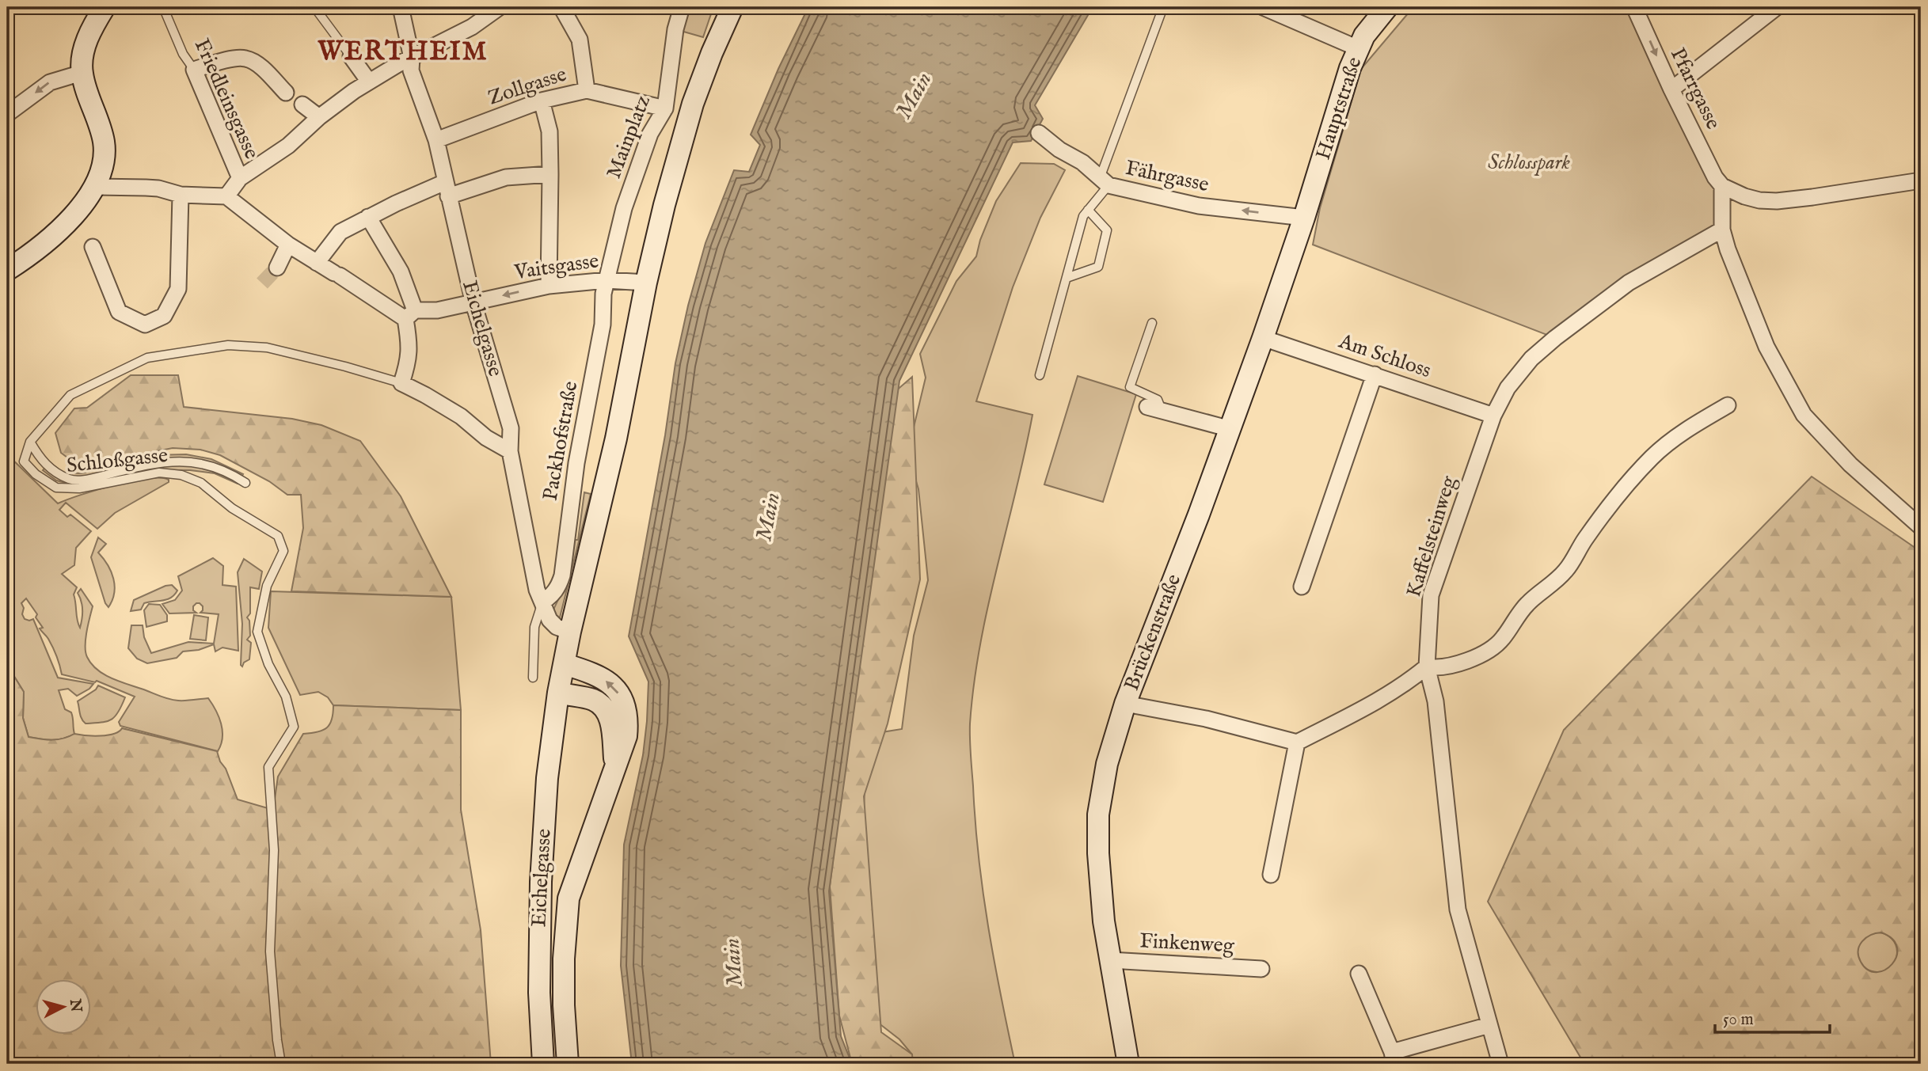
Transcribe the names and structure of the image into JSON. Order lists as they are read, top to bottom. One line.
{"streets":{"street":["Zollgasse","Pfarrgasse","Friedleinsgasse","Hauptstraße","Mainplatz","Fährgasse","Vaitsgasse","Eichelgasse","Am Schloss","Packhofstraße","Kaffelsteinweg","Brückenstraße","Finkenweg"],"lane":["Schloßgasse"]},"crossings":[["Zollgasse","Mainplatz"],["Zollgasse","Eichelgasse"],["Hauptstraße","Fährgasse"],["Hauptstraße","Brückenstraße"],["Mainplatz","Vaitsgasse"],["Mainplatz","Packhofstraße"],["Fährgasse","Brückenstraße"],["Vaitsgasse","Eichelgasse"],["Vaitsgasse","Packhofstraße"],["Eichelgasse","Packhofstraße"],["Am Schloss","Kaffelsteinweg"],["Am Schloss","Brückenstraße"],["Brückenstraße","Finkenweg"]],"one_way":["Pfarrgasse","Fährgasse"],"districts":["WERTHEIM"],"water":["Main"],"parks":["Schlosspark"],"scale_bar":"50 m","north":"right"}
